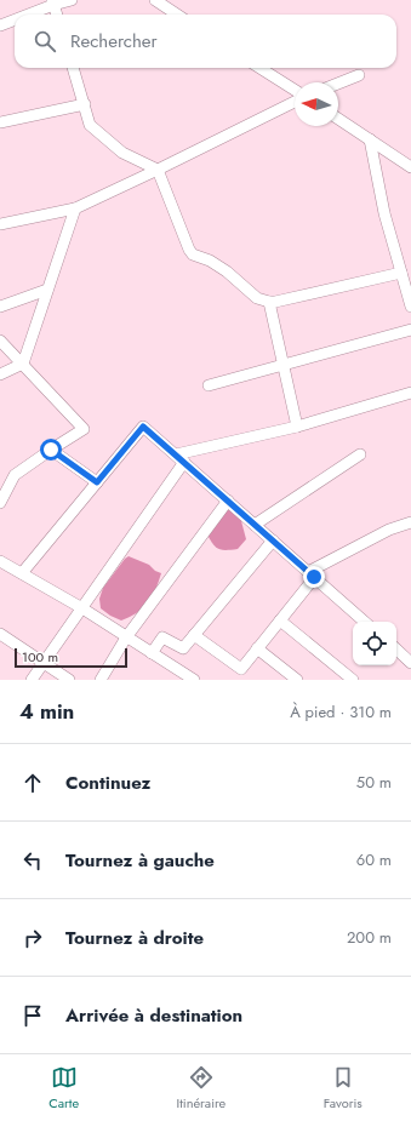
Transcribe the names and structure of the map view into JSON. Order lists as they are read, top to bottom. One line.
{"scale_bar":"100 m","north":"left","page":{"search":"Rechercher","scale":"100 m","heading":["4 min","À pied · 310 m"],"list":[["Continuez","50 m"],["Tournez à gauche","60 m"],["Tournez à droite","200 m"],"Arrivée à destination"],"nav":["Carte","Itinéraire","Favoris"]}}
